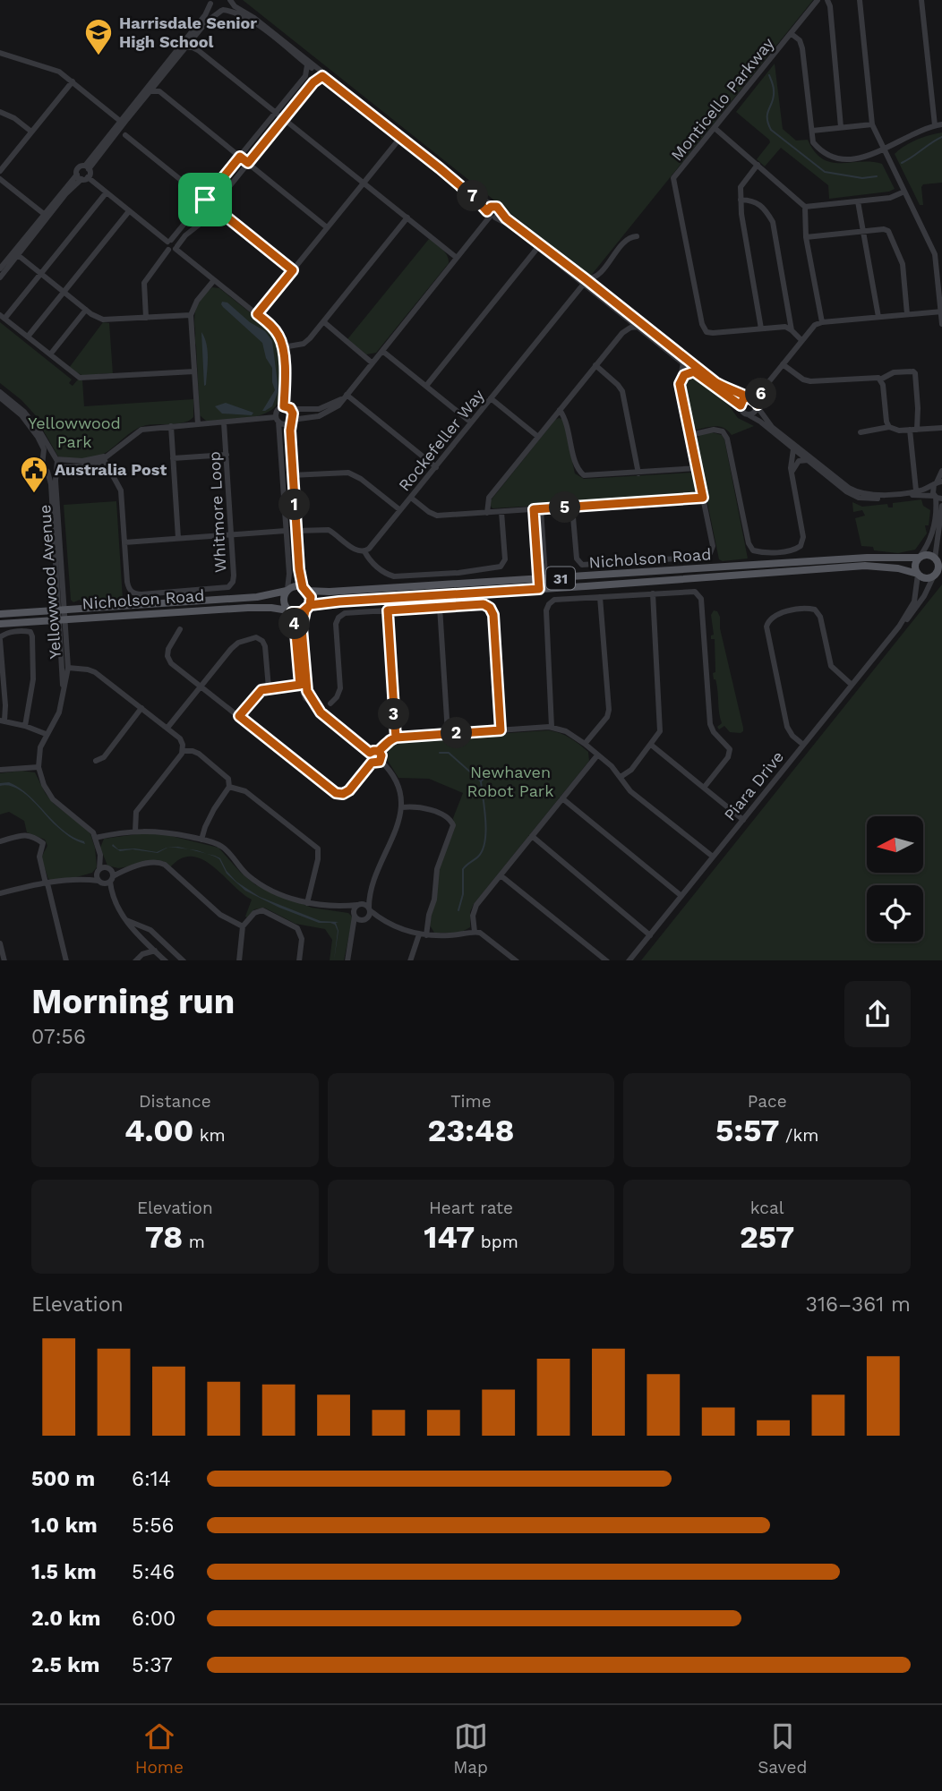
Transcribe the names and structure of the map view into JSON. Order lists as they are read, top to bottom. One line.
{"streets":{"main road":["Nicholson Road","31"],"street":["Monticello Parkway","Rockefeller Way","Whitmore Loop","Yellowwood Avenue","Piara Drive"]},"crossings":[["Nicholson Road","31"],["Nicholson Road","Yellowwood Avenue"],["Nicholson Road","Piara Drive"],["31","Piara Drive"]],"parks":["Yellowwood Park","Newhaven Robot Park"],"places":{"school or university":["Harrisdale Senior High School"],"public building":["Australia Post"]},"north":"left","page":{"pins":["7","6","1","5","4","3","2"],"heading":["Morning run","07:56"],"stats":[["Distance","4.00 km"],["Time","23:48"],["Pace","5:57 /km"],["Elevation","78 m"],["Heart rate","147 bpm"],["kcal","257"]],"chart":["Elevation","316–361 m"],"list":[{"name":"500 m","note":"6:14"},{"name":"1.0 km","note":"5:56"},{"name":"1.5 km","note":"5:46"},{"name":"2.0 km","note":"6:00"},{"name":"2.5 km","note":"5:37"}],"tabs":["Home","Map","Saved"]}}
